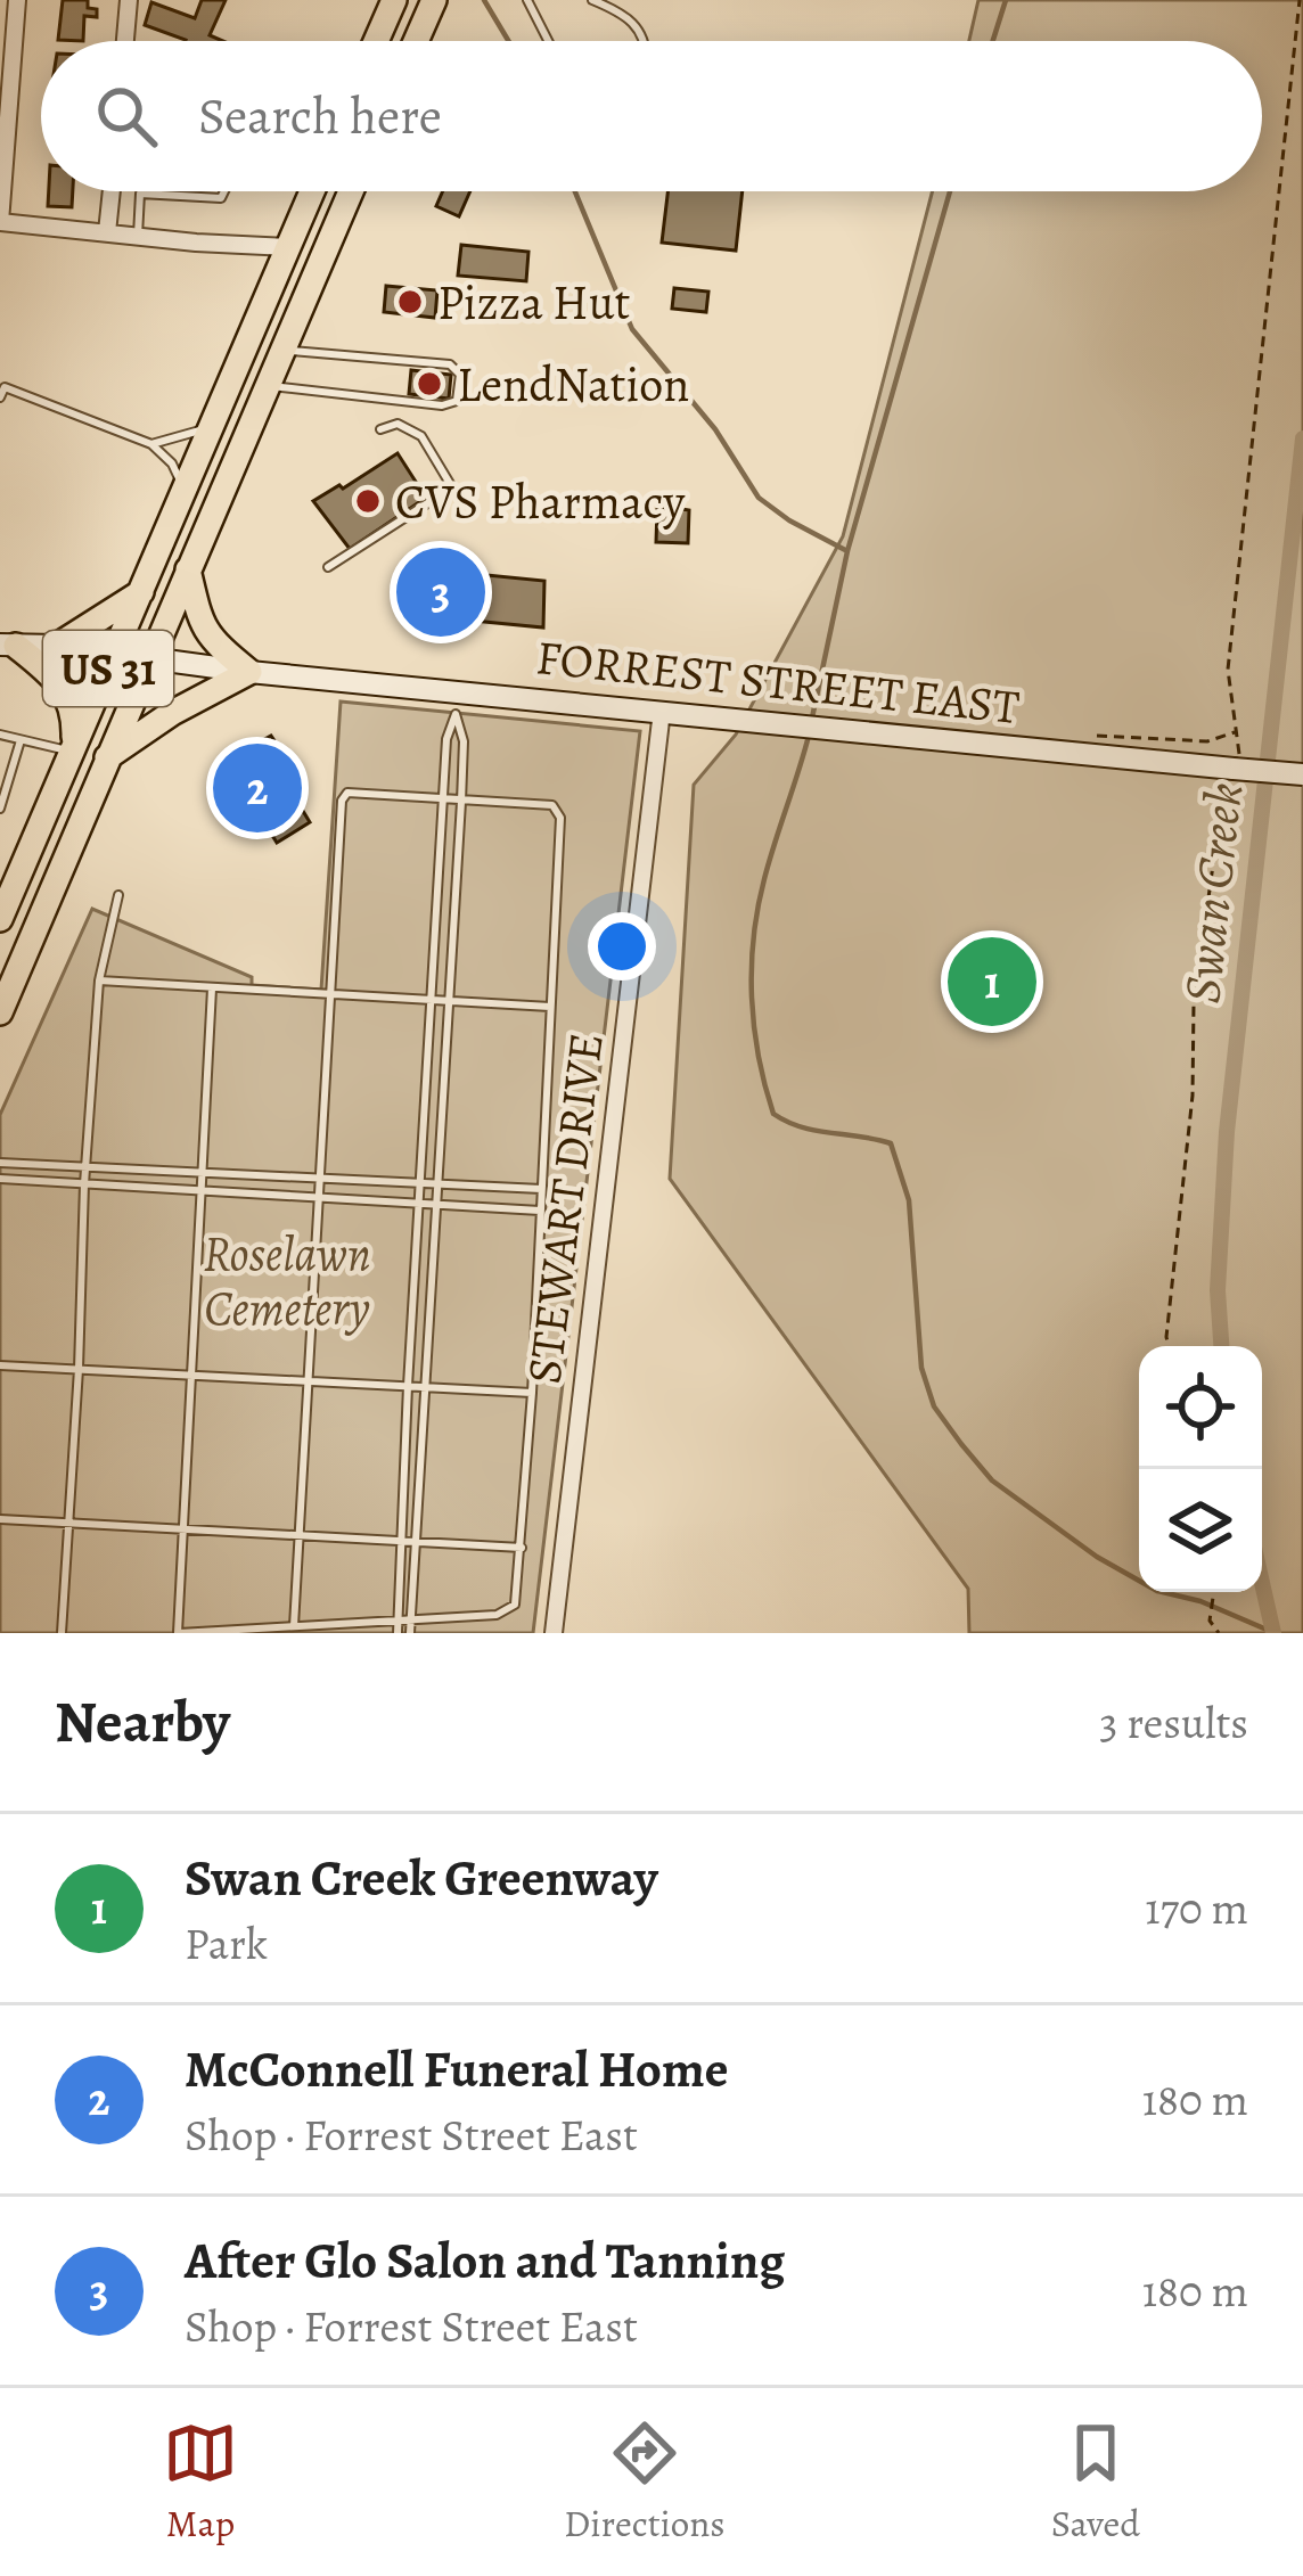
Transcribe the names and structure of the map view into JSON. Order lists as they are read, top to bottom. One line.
{"streets":{"main road":["US 31"],"street":["FORREST STREET EAST","STEWART DRIVE"]},"crossings":[["US 31","FORREST STREET EAST"],["FORREST STREET EAST","STEWART DRIVE"]],"water":["Swan Creek"],"parks":["Roselawn Cemetery"],"places":["Pizza Hut","LendNation","CVS Pharmacy"],"page":{"search":"Search here","pins":["3","2","1"],"heading":["Nearby","3 results"],"list":[{"mark":"1","name":"Swan Creek Greenway","note":"Park","value":"170 m"},{"mark":"2","name":"McConnell Funeral Home","note":"Shop · Forrest Street East","value":"180 m"},{"mark":"3","name":"After Glo Salon and Tanning","note":"Shop · Forrest Street East","value":"180 m"}],"nav":["Map","Directions","Saved"]}}
